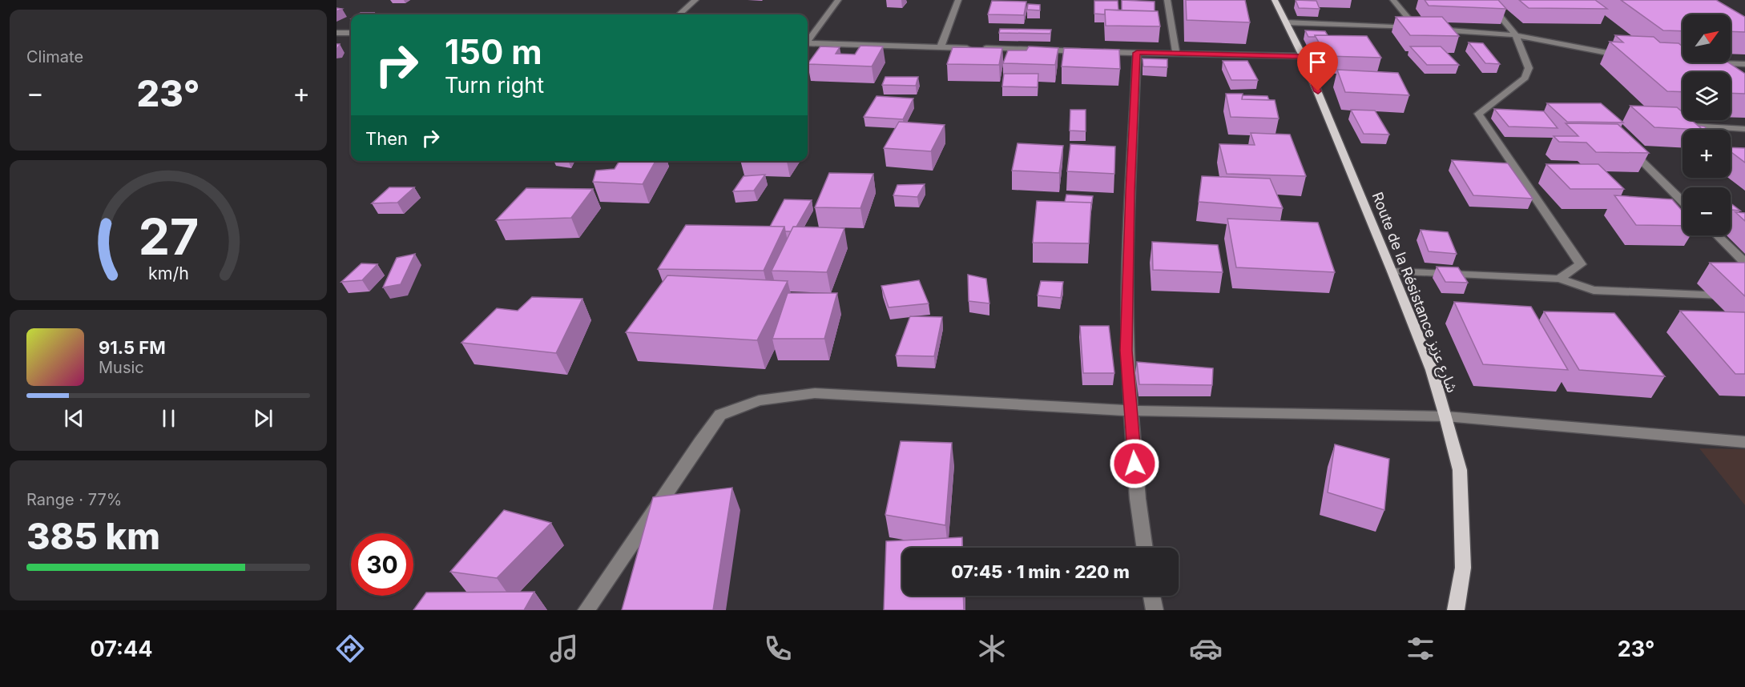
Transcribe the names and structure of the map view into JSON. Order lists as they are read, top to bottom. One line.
{"streets":{"main road":["Route de la Résistance شارع عزيز"]},"north":"top right","page":{"tile":["Climate",["Range · 77%","385 km"]],"map_buttons":["+","−"],"turn":["150 m","Turn right"],"heat":["−","23°","+"],"then":"Then","song":["91.5 FM","Music"],"limit":"30","trip":"07:45 · 1 min · 220 m","tabs":["07:44","23°"],"gauge":["27","km/h"]}}
